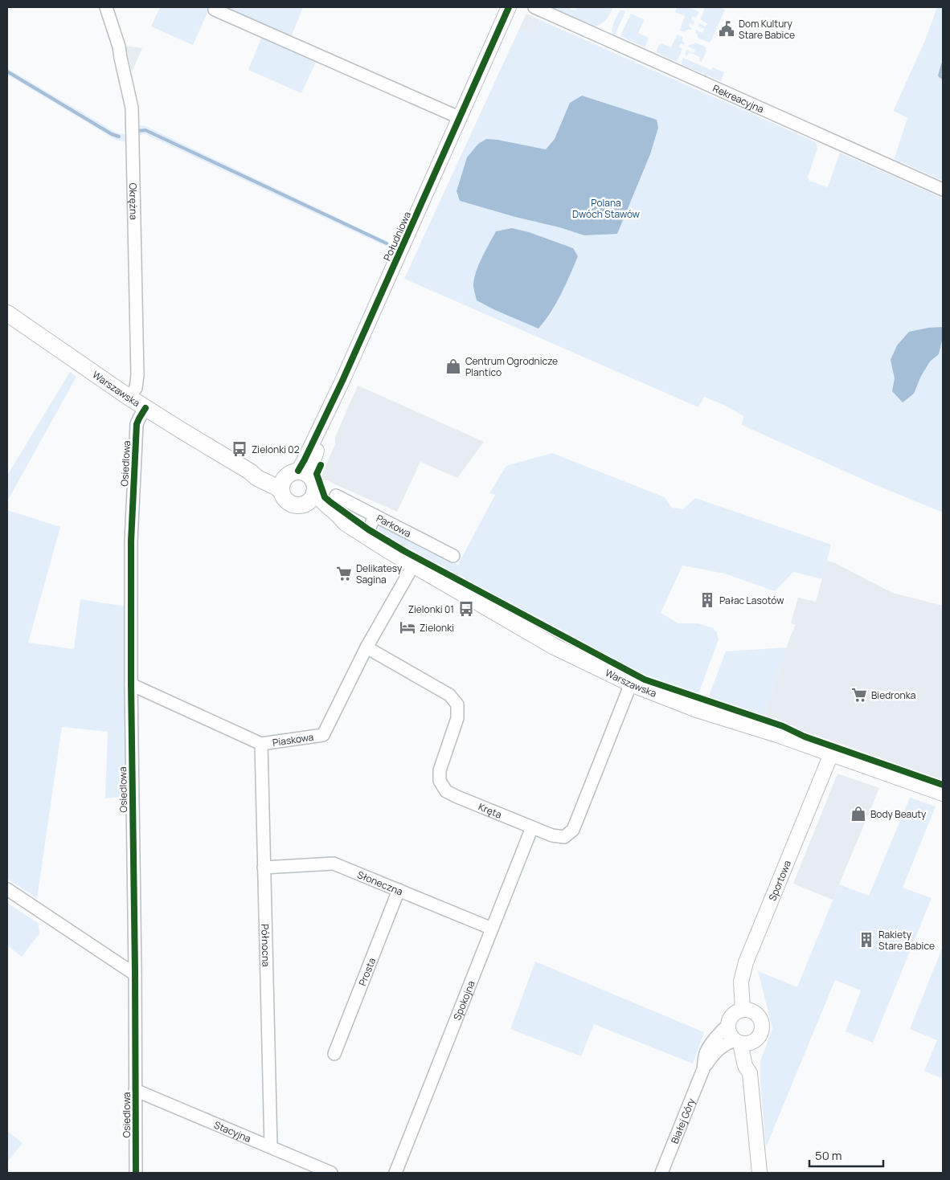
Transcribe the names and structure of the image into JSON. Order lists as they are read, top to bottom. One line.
{"streets":{"main road":["Warszawska"],"street":["Rekreacyjna","Okrężna","Południowa","Osiedlowa","Parkowa","Piaskowa","Kręta","Sportowa","Słoneczna","Północna","Prosta","Spokojna","Białej Góry","Stacyjna"]},"crossings":[["Okrężna","Warszawska"],["Południowa","Warszawska"],["Warszawska","Osiedlowa"],["Warszawska","Piaskowa"],["Warszawska","Kręta"],["Warszawska","Sportowa"],["Osiedlowa","Piaskowa"],["Osiedlowa","Stacyjna"],["Piaskowa","Kręta"],["Piaskowa","Północna"],["Kręta","Spokojna"],["Sportowa","Białej Góry"],["Słoneczna","Północna"],["Słoneczna","Prosta"],["Słoneczna","Spokojna"],["Północna","Stacyjna"]],"parks":["Polana Dwóch Stawów"],"places":{"public building":["Dom Kultury Stare Babice"],"shop":["Centrum Ogrodnicze Plantico","Body Beauty"],"bus stop":["Zielonki 02","Zielonki 01"],"supermarket":["Delikatesy Sagina","Biedronka"],"building":["Pałac Lasotów","Rakiety Stare Babice"],"hotel":["Zielonki"]},"scale_bar":"50 m"}
